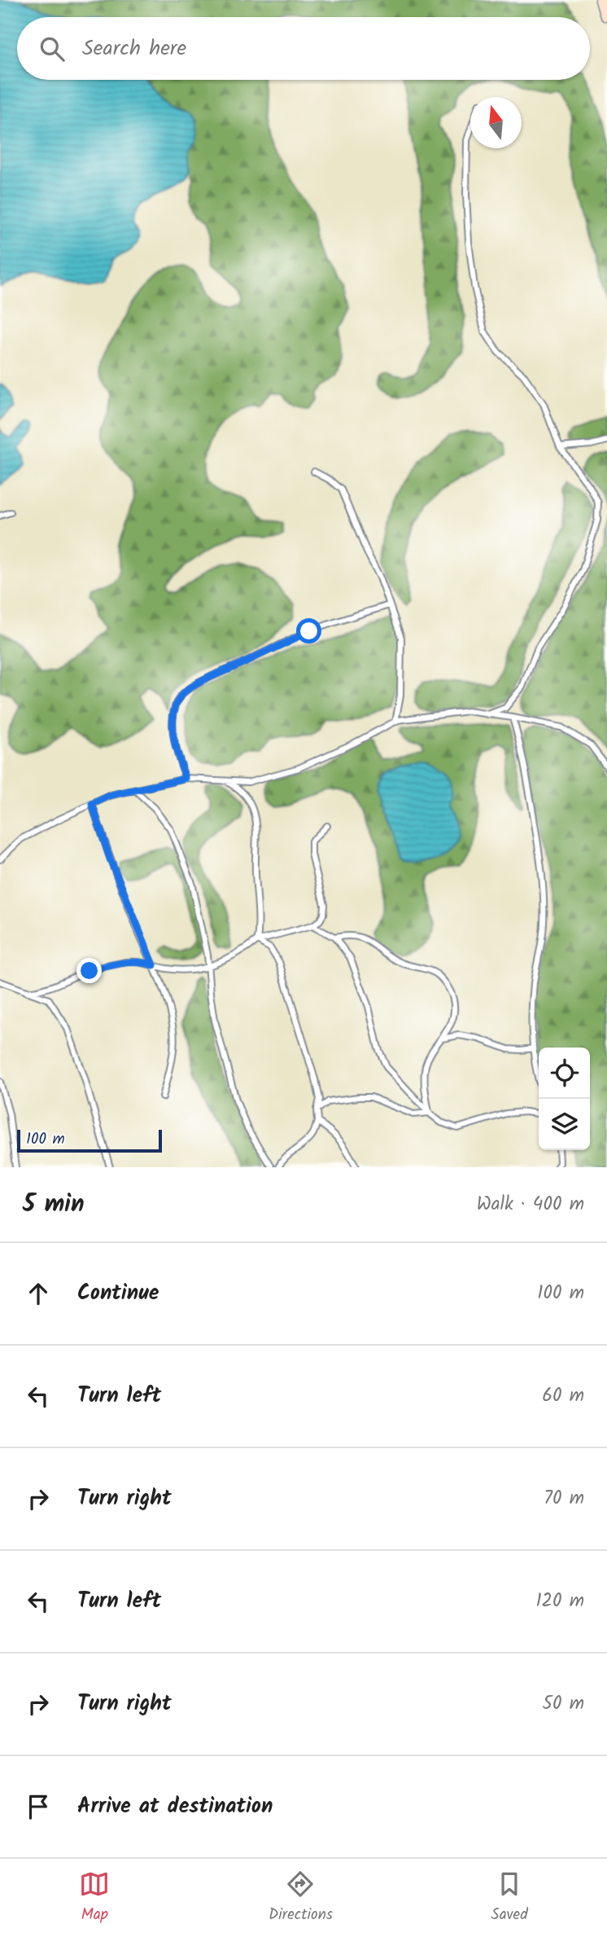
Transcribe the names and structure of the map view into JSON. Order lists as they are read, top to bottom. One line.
{"scale_bar":"100 m","north":"top","page":{"search":"Search here","scale":"100 m","heading":["5 min","Walk · 400 m"],"list":[["Continue","100 m"],["Turn left","60 m"],["Turn right","70 m"],["Turn left","120 m"],["Turn right","50 m"],"Arrive at destination"],"nav":["Map","Directions","Saved"]}}
